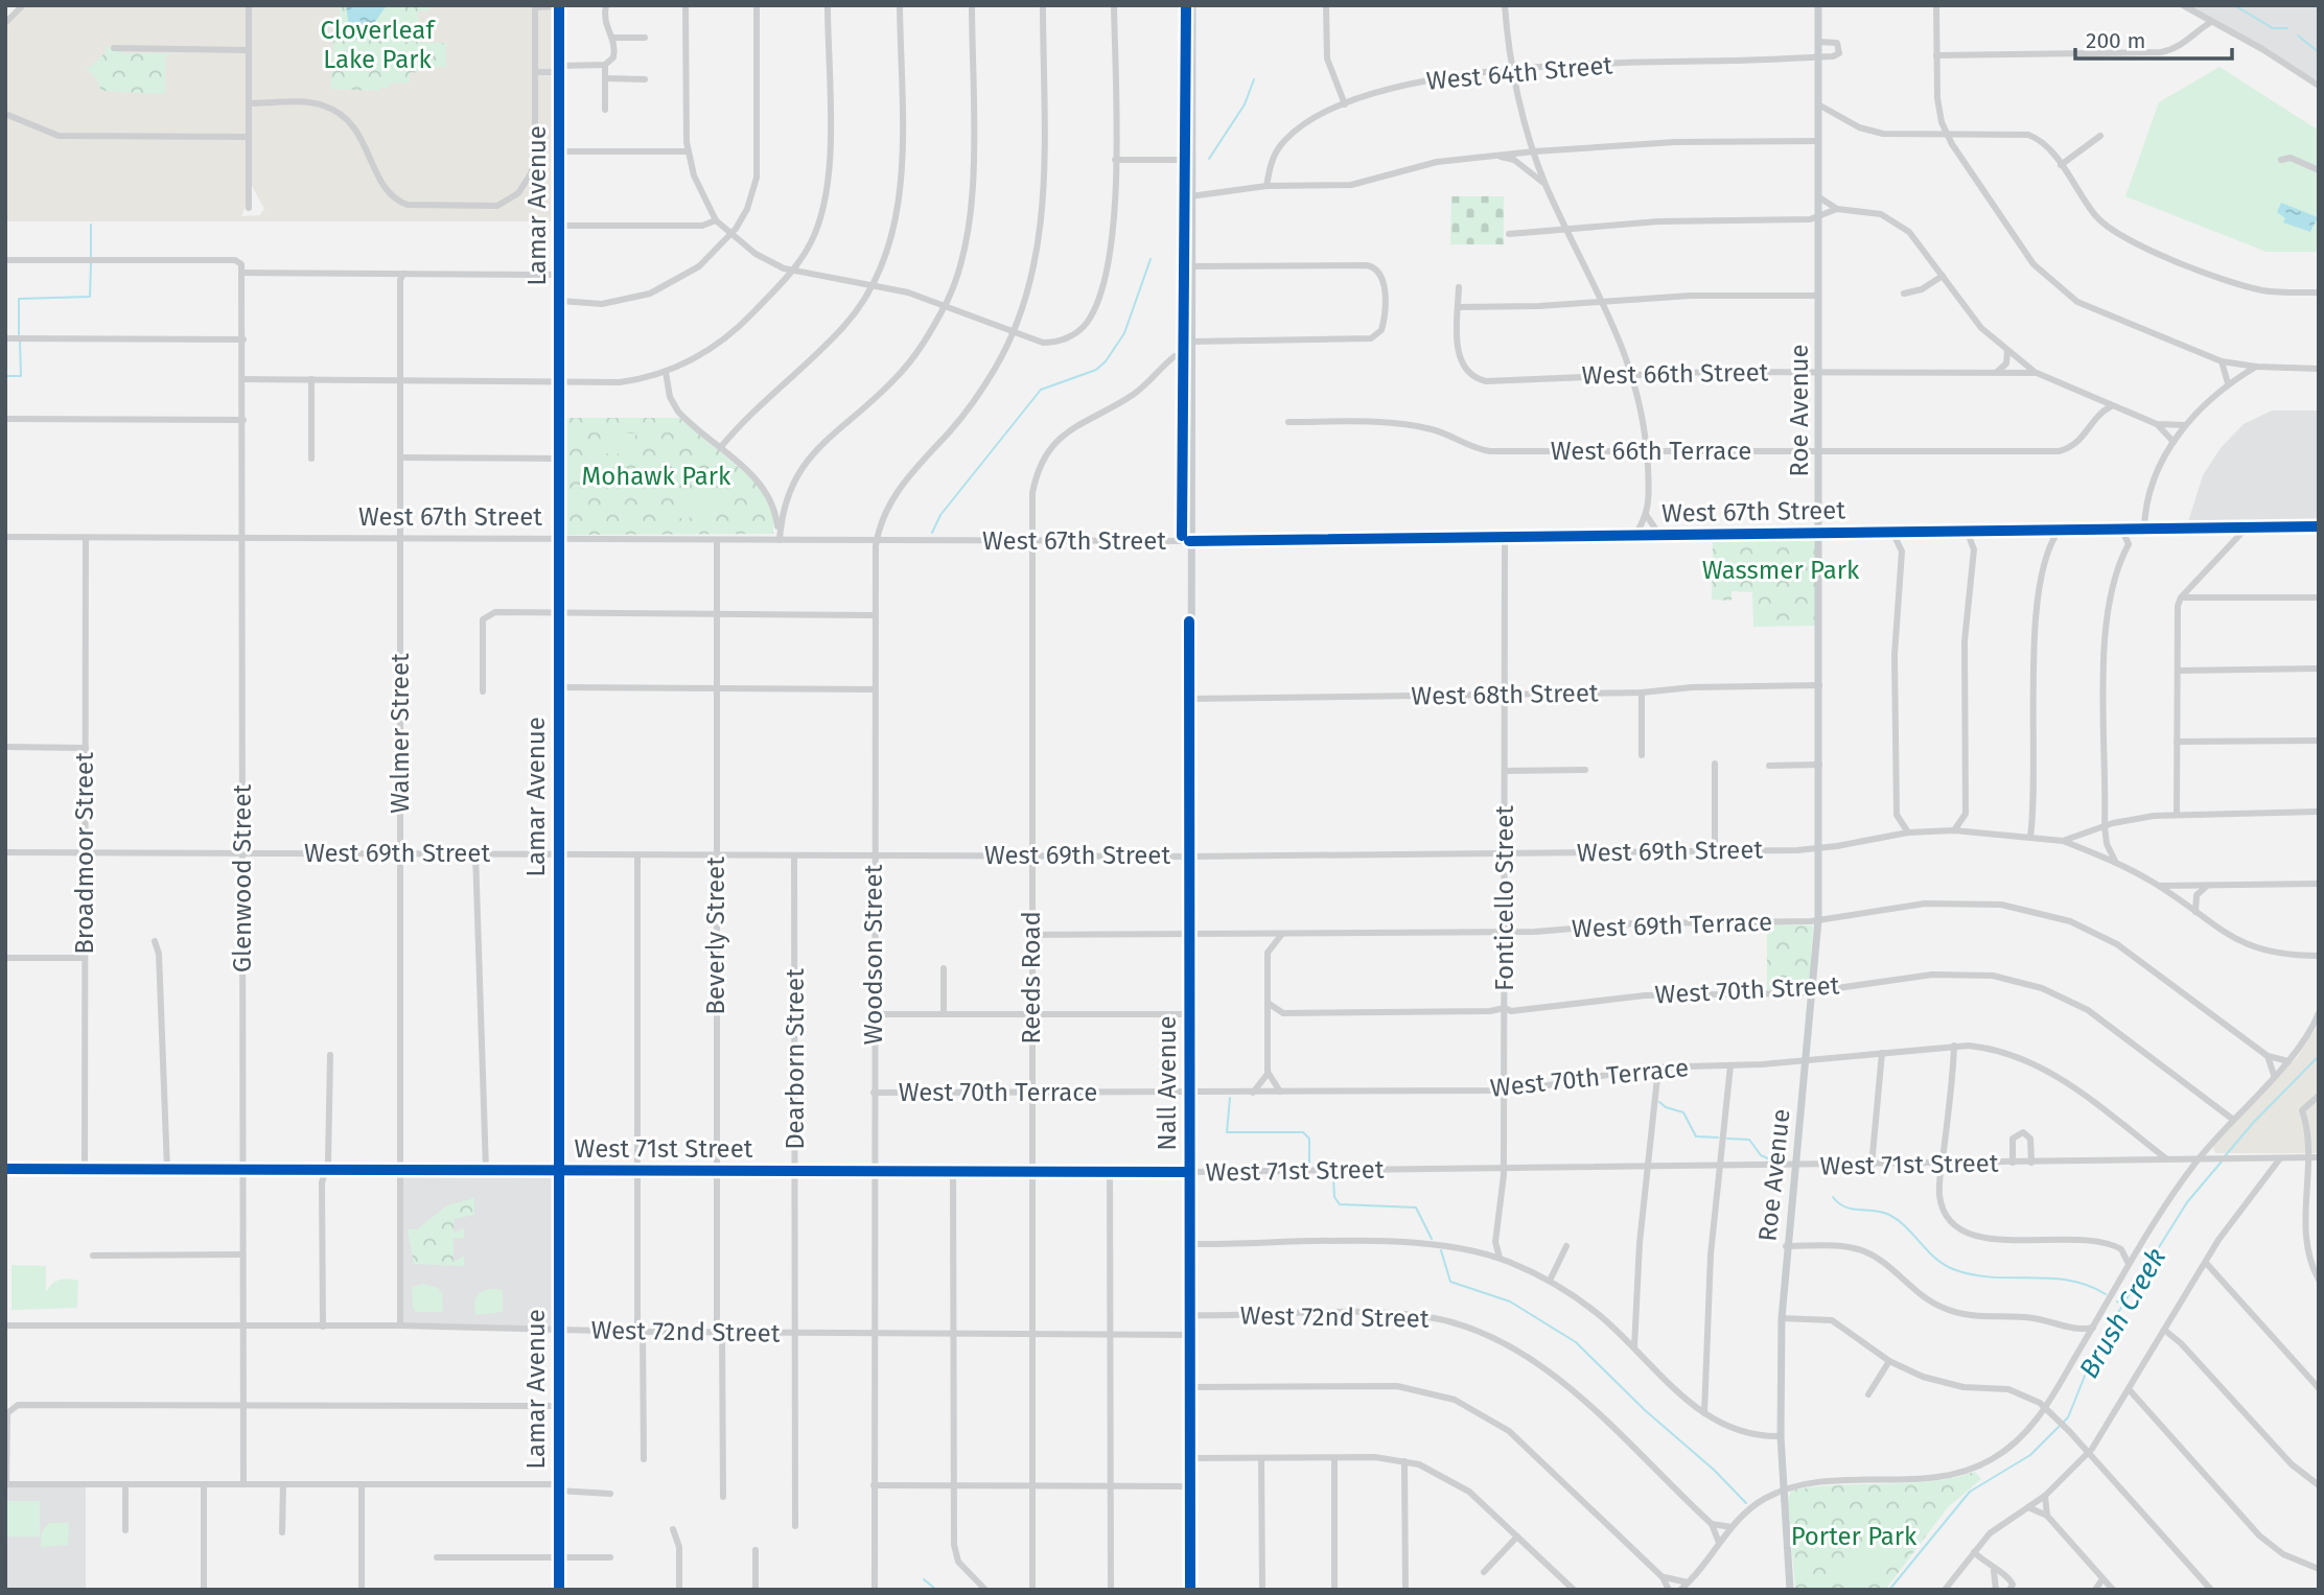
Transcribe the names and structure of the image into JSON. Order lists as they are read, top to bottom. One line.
{"streets":{"main road":["Roe Avenue","Nall Avenue"],"street":["West 64th Street","Lamar Avenue","West 66th Street","West 66th Terrace","West 67th Street","West 68th Street","Walmer Street","West 69th Street","Broadmoor Street","Glenwood Street","Fonticello Street","West 69th Terrace","Beverly Street","Woodson Street","Reeds Road","West 70th Street","Dearborn Street","West 70th Terrace","West 71st Street","West 72nd Street"]},"crossings":[["West 64th Street","Roe Avenue"],["Lamar Avenue","West 67th Street"],["Lamar Avenue","West 69th Street"],["Lamar Avenue","West 71st Street"],["Lamar Avenue","West 72nd Street"],["West 66th Street","Roe Avenue"],["West 66th Street","West 66th Terrace"],["Roe Avenue","West 66th Terrace"],["Roe Avenue","West 67th Street"],["Roe Avenue","West 68th Street"],["Roe Avenue","West 69th Street"],["Roe Avenue","West 69th Terrace"],["Roe Avenue","West 70th Street"],["Roe Avenue","West 70th Terrace"],["Roe Avenue","West 71st Street"],["West 67th Street","Walmer Street"],["West 67th Street","Broadmoor Street"],["West 67th Street","Glenwood Street"],["West 67th Street","Fonticello Street"],["West 67th Street","Beverly Street"],["West 67th Street","Woodson Street"],["West 67th Street","Reeds Road"],["West 67th Street","Nall Avenue"],["West 68th Street","Fonticello Street"],["West 68th Street","Nall Avenue"],["Walmer Street","West 69th Street"],["Walmer Street","West 71st Street"],["Walmer Street","West 72nd Street"],["West 69th Street","Broadmoor Street"],["West 69th Street","Glenwood Street"],["West 69th Street","Fonticello Street"],["West 69th Street","Beverly Street"],["West 69th Street","Woodson Street"],["West 69th Street","Reeds Road"],["West 69th Street","Dearborn Street"],["West 69th Street","Nall Avenue"],["Broadmoor Street","West 71st Street"],["Glenwood Street","West 71st Street"],["Glenwood Street","West 72nd Street"],["Fonticello Street","West 69th Terrace"],["Fonticello Street","West 70th Street"],["Fonticello Street","West 70th Terrace"],["Fonticello Street","West 71st Street"],["West 69th Terrace","Reeds Road"],["West 69th Terrace","Nall Avenue"],["Beverly Street","West 71st Street"],["Beverly Street","West 72nd Street"],["Woodson Street","West 70th Terrace"],["Woodson Street","West 71st Street"],["Woodson Street","West 72nd Street"],["Reeds Road","West 70th Terrace"],["Reeds Road","Nall Avenue"],["Reeds Road","West 71st Street"],["Reeds Road","West 72nd Street"],["Dearborn Street","West 71st Street"],["Dearborn Street","West 72nd Street"],["West 70th Terrace","Nall Avenue"],["West 70th Terrace","West 71st Street"],["Nall Avenue","West 71st Street"],["Nall Avenue","West 72nd Street"]],"water":["Brush Creek"],"parks":["Cloverleaf Lake Park","Mohawk Park","Wassmer Park","Porter Park"],"scale_bar":"200 m"}
